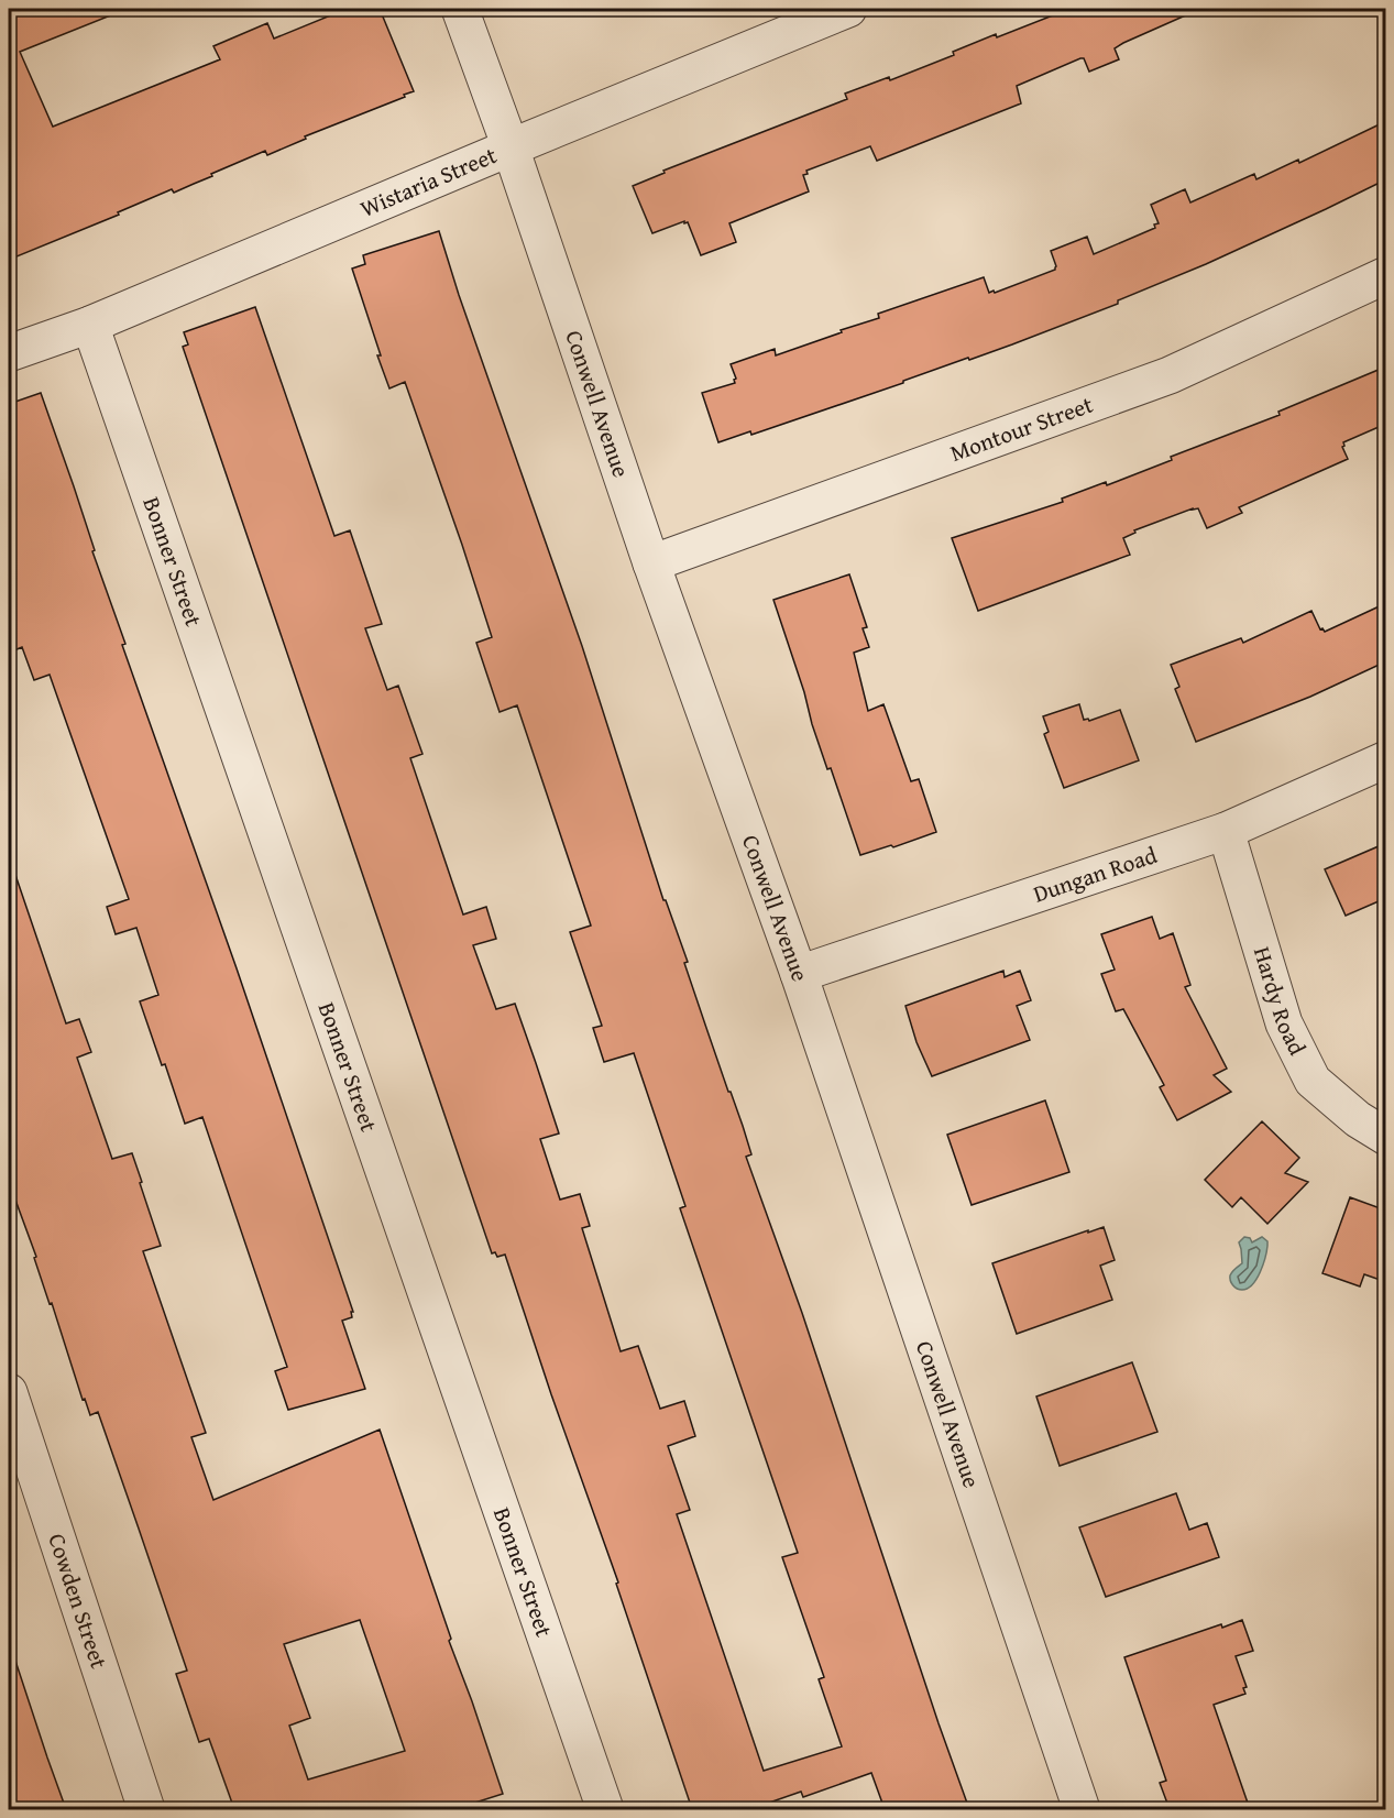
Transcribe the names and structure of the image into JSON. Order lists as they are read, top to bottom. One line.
{"streets":{"street":["Wistaria Street","Conwell Avenue","Montour Street","Bonner Street","Dungan Road","Hardy Road","Cowden Street"]},"crossings":[["Wistaria Street","Conwell Avenue"],["Wistaria Street","Bonner Street"],["Conwell Avenue","Montour Street"],["Conwell Avenue","Dungan Road"],["Dungan Road","Hardy Road"]]}
